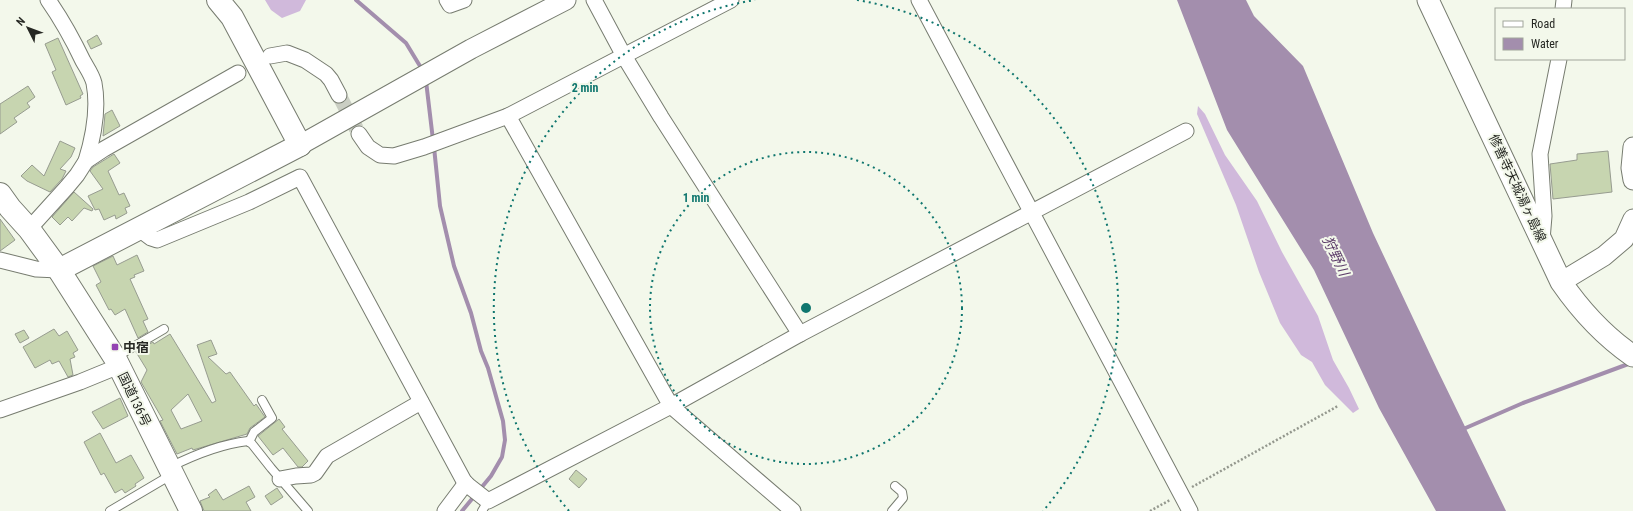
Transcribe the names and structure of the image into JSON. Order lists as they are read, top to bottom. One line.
{"streets":{"highway":["国道136号"],"main road":["修善寺天城湯ヶ島線"]},"water":["狩野川"],"places":{"transit":["中宿"]},"legend":["Road","Water"],"north":"top left","rings":["2 min","1 min"]}
